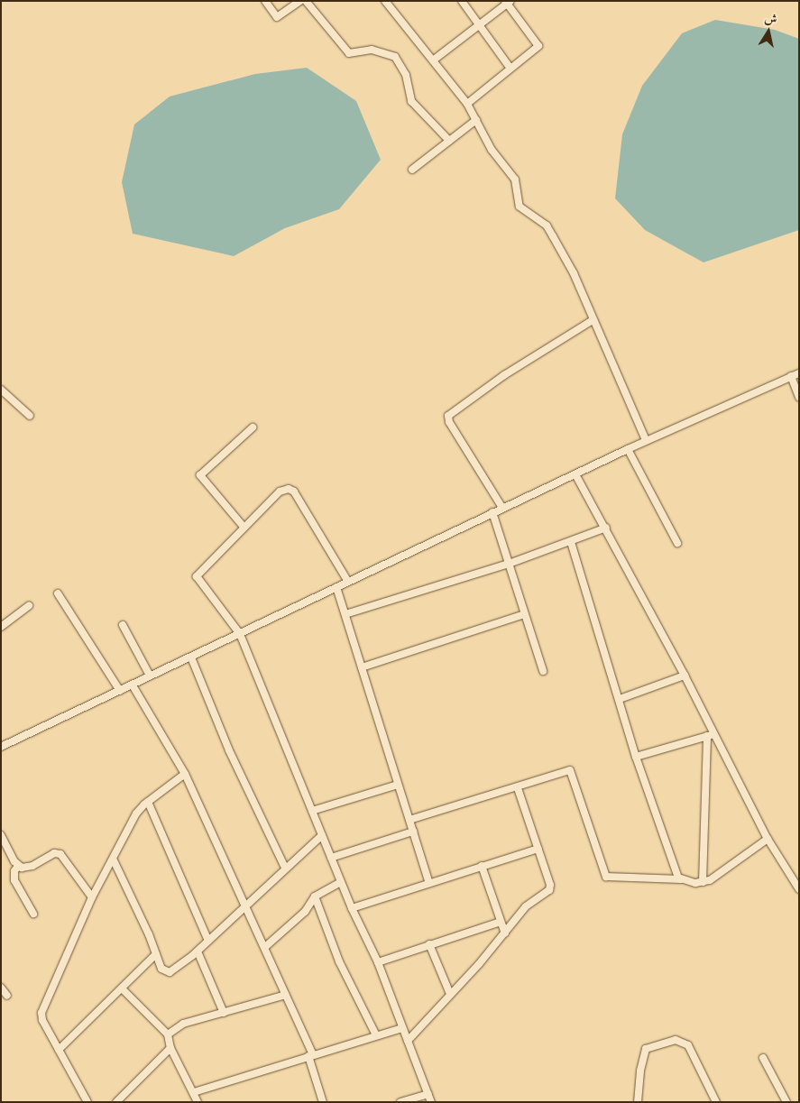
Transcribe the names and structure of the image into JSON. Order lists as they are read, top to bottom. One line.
{"north":"top"}
